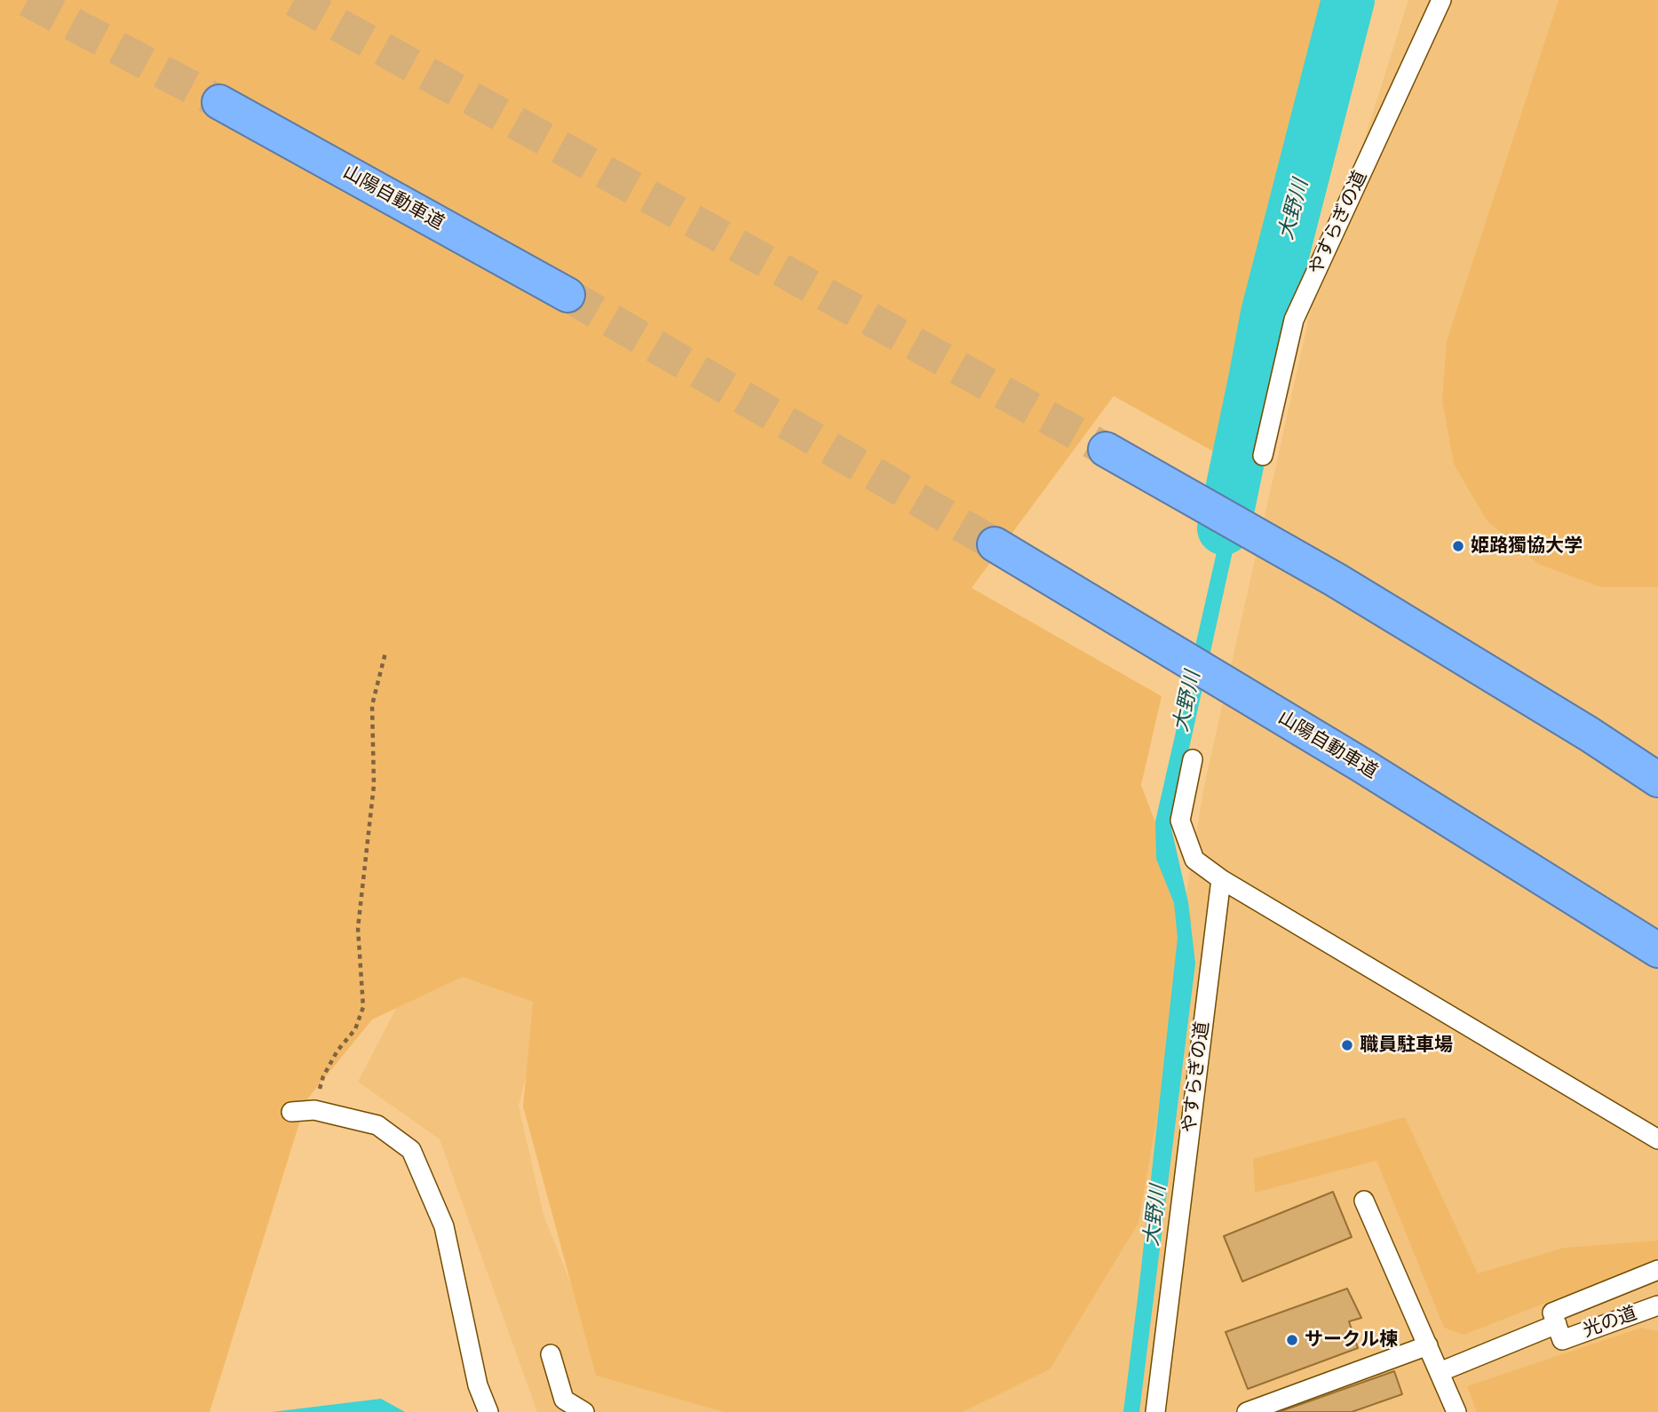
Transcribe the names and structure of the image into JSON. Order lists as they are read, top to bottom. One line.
{"streets":{"highway":["山陽自動車道"],"lane":["やすらぎの道","光の道"]},"water":["大野川"],"places":["姫路獨協大学","職員駐車場","サークル楝"]}
